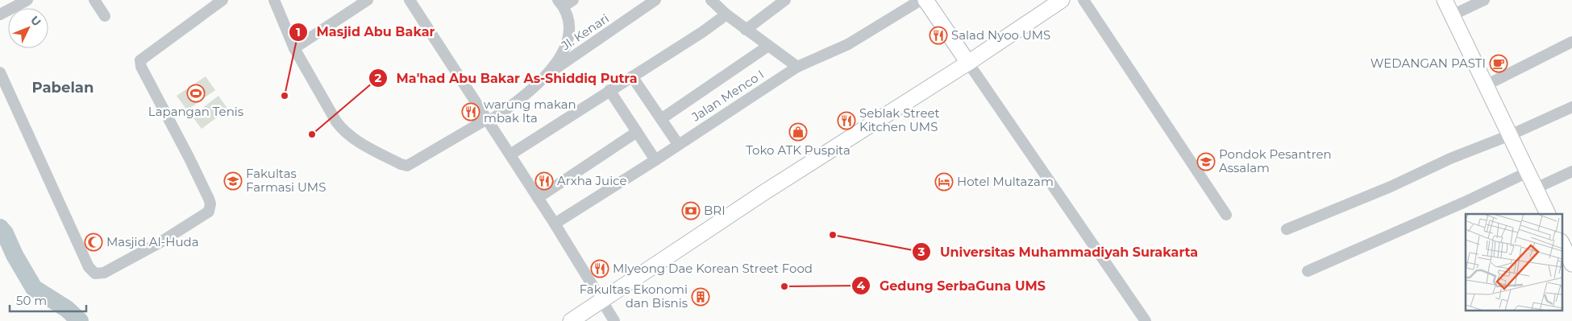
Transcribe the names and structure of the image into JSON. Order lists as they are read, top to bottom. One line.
{"streets":{"street":["Jl. Kenari","Jalan Menco I"]},"districts":["Pabelan"],"places":{"restaurant":["Salad Nyoo UMS","warung makan mbak Ita","Seblak Street Kitchen UMS","Arxha Juice","Mlyeong Dae Korean Street Food"],"cafe":["WEDANGAN PASTI"],"sports":["Lapangan Tenis"],"other":["Masjid Abu Bakar","Ma'had Abu Bakar As-Shiddiq Putra","Universitas Muhammadiyah Surakarta","Gedung SerbaGuna UMS"],"shop":["Toko ATK Puspita"],"school or university":["Pondok Pesantren Assalam","Fakultas Farmasi UMS"],"hotel":["Hotel Multazam"],"bank":["BRI"],"mosque":["Masjid Al-Huda"],"building":["Fakultas Ekonomi dan Bisnis"]},"scale_bar":"50 m","north":"top right"}
